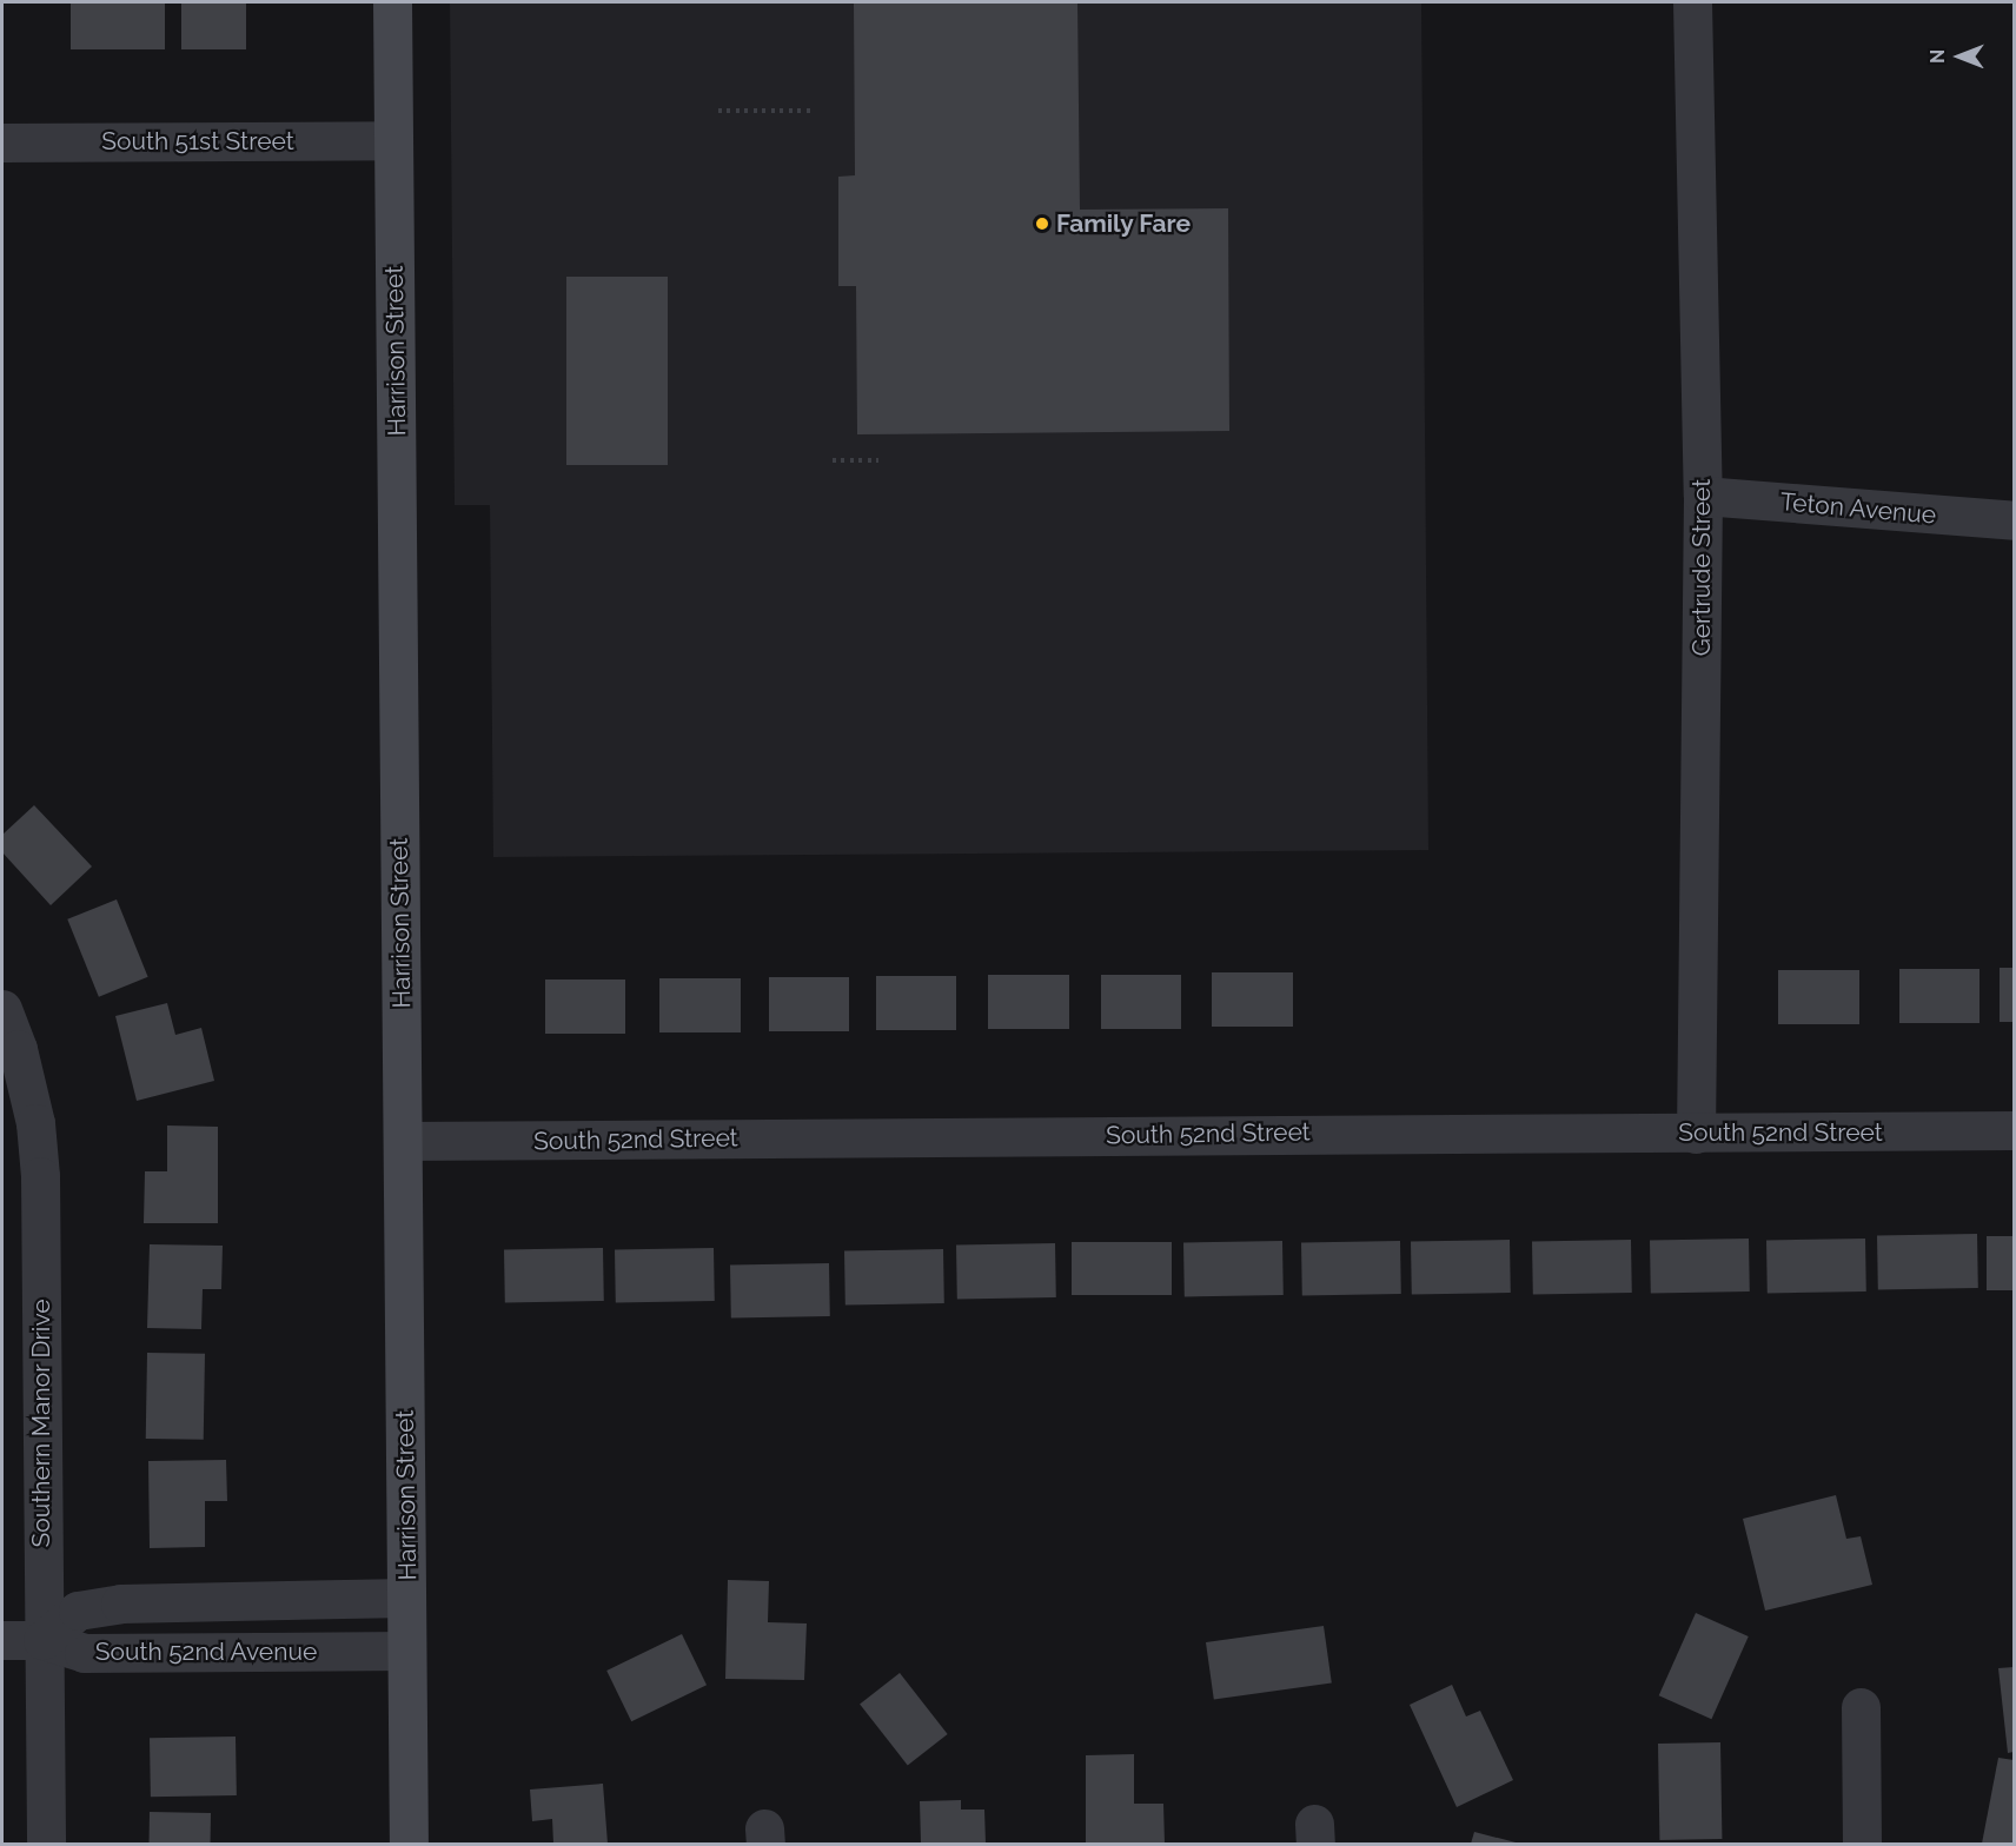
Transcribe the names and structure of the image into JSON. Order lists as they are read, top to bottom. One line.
{"streets":{"main road":["Harrison Street"],"street":["South 51st Street","Teton Avenue","Gertrude Street","South 52nd Street","Southern Manor Drive","South 52nd Avenue"]},"crossings":[["South 51st Street","Harrison Street"],["Harrison Street","South 52nd Street"],["Harrison Street","South 52nd Avenue"],["Teton Avenue","Gertrude Street"],["Gertrude Street","South 52nd Street"],["Southern Manor Drive","South 52nd Avenue"]],"places":["Family Fare"],"north":"left"}
